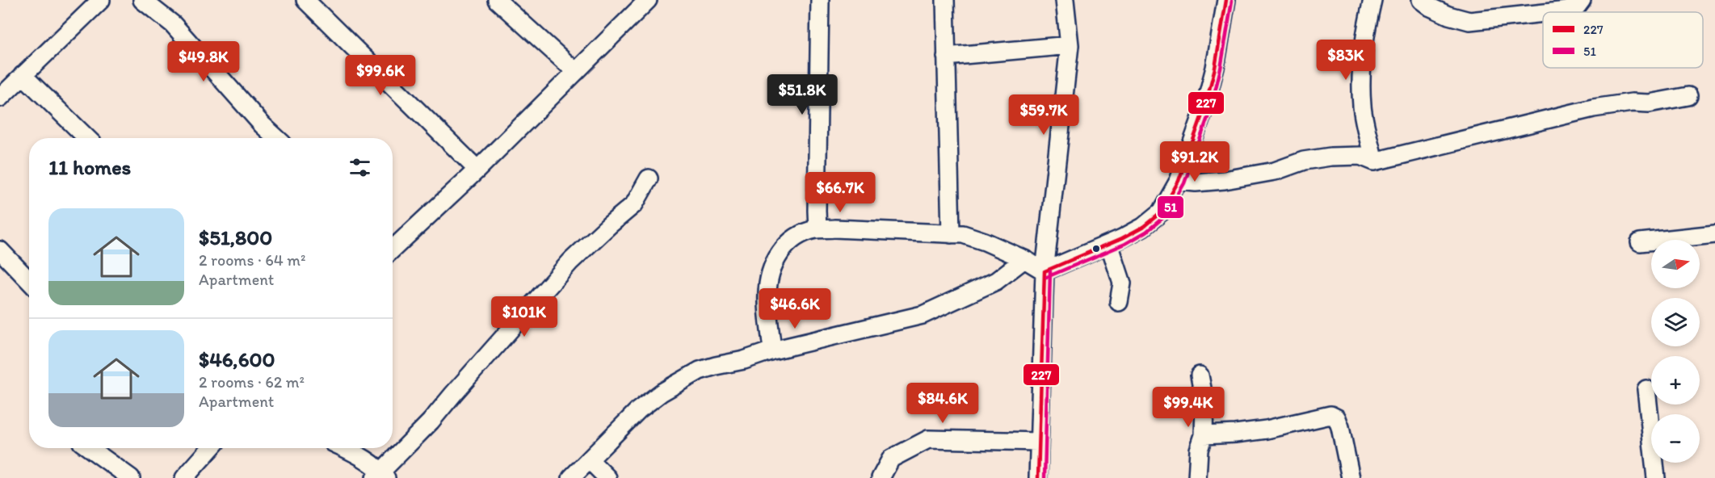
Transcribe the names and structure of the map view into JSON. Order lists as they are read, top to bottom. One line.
{"lines":["transit line 227","transit line 51"],"legend":["227","51"],"north":"right","page":{"price":["$83K","$49.8K","$99.6K","$51.8K","$59.7K","$91.2K","$66.7K","$46.6K","$101K","$84.6K","$99.4K"],"heading":"11 homes","list":[{"name":"$51,800","note":"2 rooms · 64 m² · Apartment"},{"name":"$46,600","note":"2 rooms · 62 m² · Apartment"}],"map_buttons":["+","−"]}}
